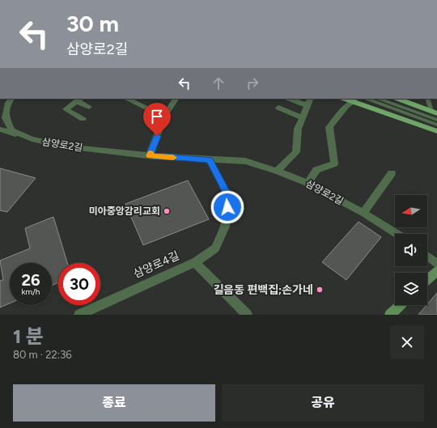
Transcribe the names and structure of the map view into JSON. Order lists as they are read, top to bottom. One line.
{"streets":{"street":["삼양로2길","삼양로4길"]},"places":["미아중앙감리교회","길음동 편백집;손가네"],"north":"left","page":{"turn":["30 m","삼양로2길"],"speed":"26 km/h","limit":"30","heading":["1 분","80 m · 22:36"],"buttons":["종료","공유"]}}
